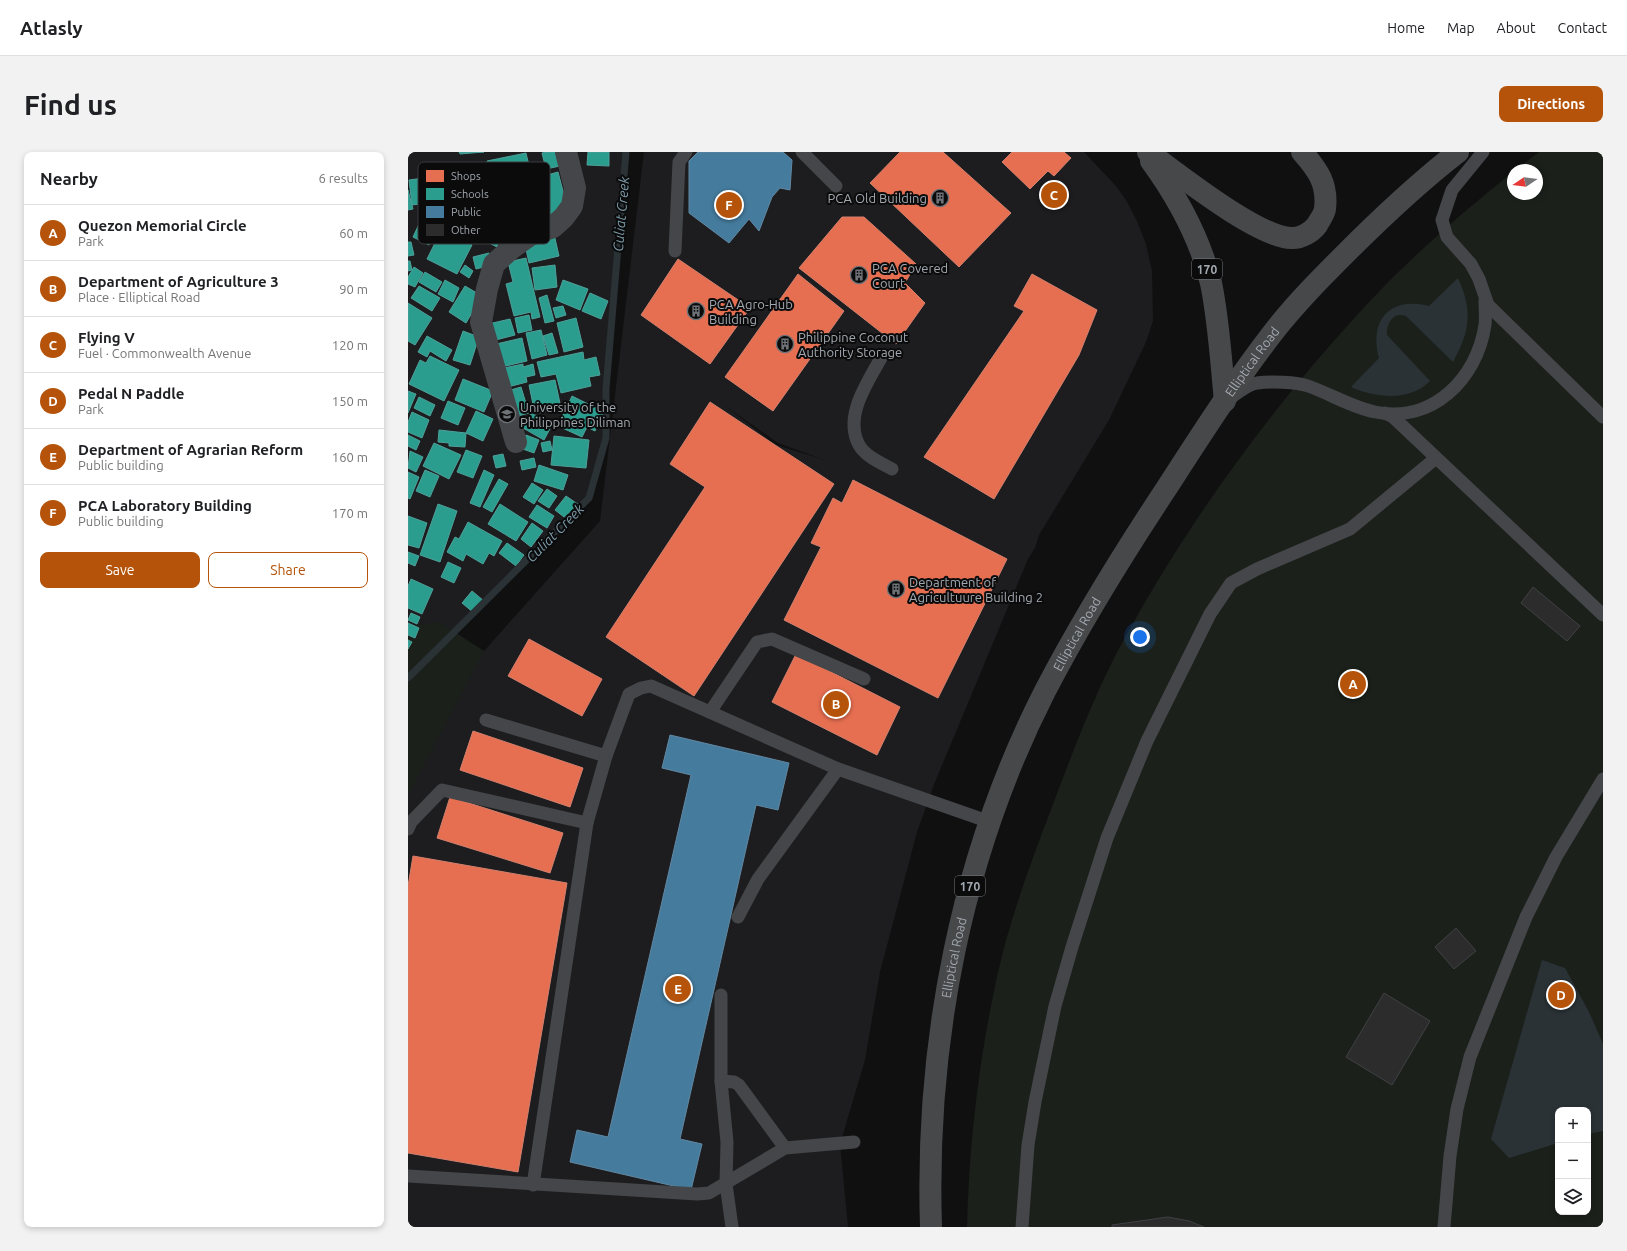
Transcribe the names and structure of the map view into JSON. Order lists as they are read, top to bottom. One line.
{"streets":{"main road":["170","Elliptical Road"]},"crossings":[["170","Elliptical Road"]],"water":["Culiat Creek"],"places":{"building":["PCA Old Building","PCA Covered Court","PCA Agro-Hub Building","Philippine Coconut Authority Storage","Department of Agricultuure Building 2"],"school or university":["University of the Philippines Diliman"]},"legend":["Shops","Schools","Public","Other"],"north":"left","page":{"header":"Atlasly","nav":["Home","Map","About","Contact"],"buttons":["Directions",["Save","Share"]],"title":"Find us","heading":["Nearby","6 results"],"pins":["C","F","A","B","E","D"],"list":[{"mark":"A","name":"Quezon Memorial Circle","note":"Park","value":"60 m"},{"mark":"B","name":"Department of Agriculture 3","note":"Place · Elliptical Road","value":"90 m"},{"mark":"C","name":"Flying V","note":"Fuel · Commonwealth Avenue","value":"120 m"},{"mark":"D","name":"Pedal N Paddle","note":"Park","value":"150 m"},{"mark":"E","name":"Department of Agrarian Reform","note":"Public building","value":"160 m"},{"mark":"F","name":"PCA Laboratory Building","note":"Public building","value":"170 m"}],"map_buttons":["+","−"]}}
